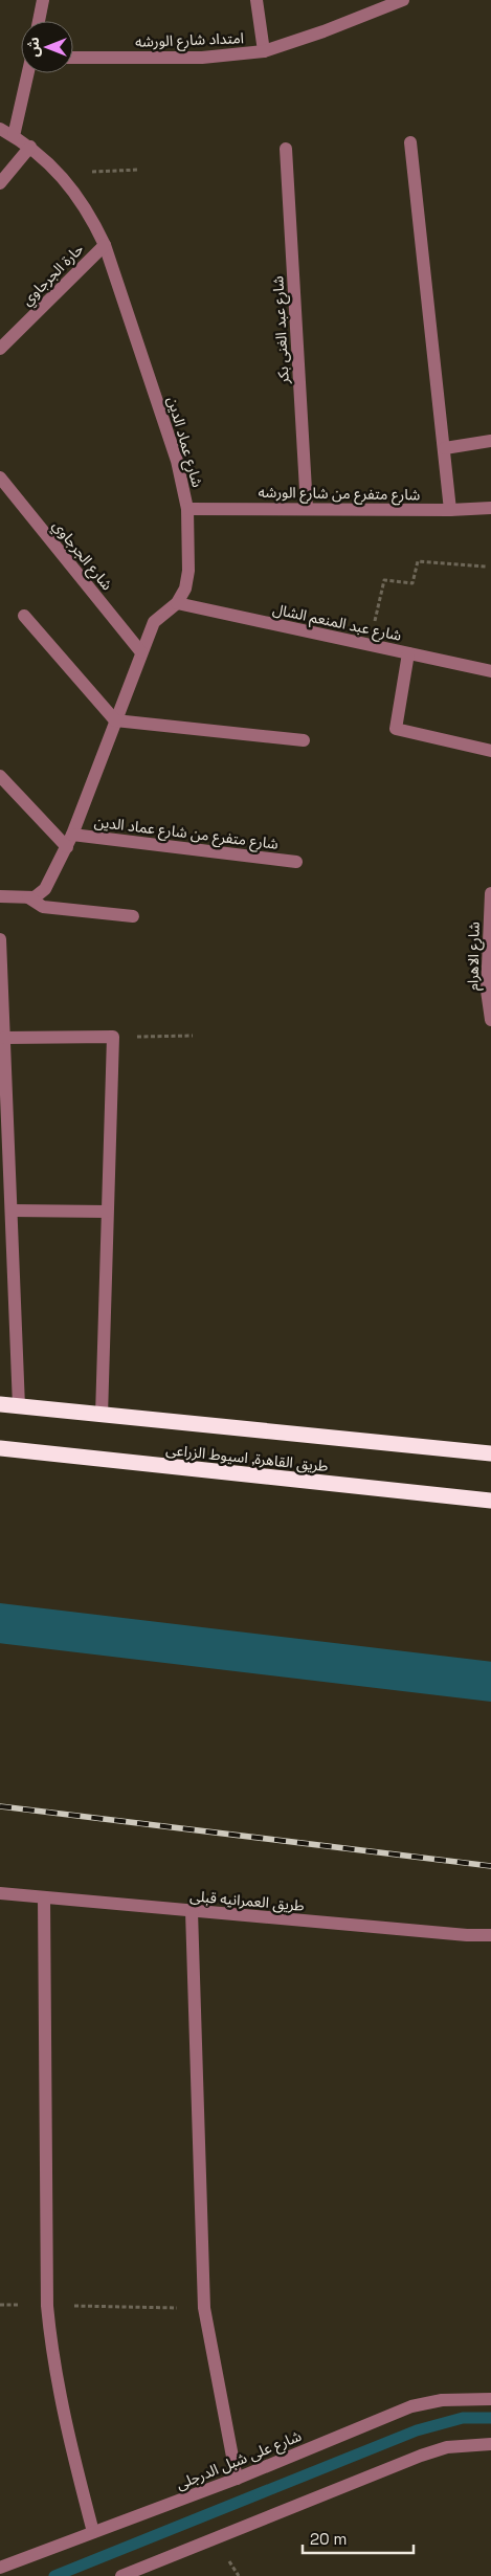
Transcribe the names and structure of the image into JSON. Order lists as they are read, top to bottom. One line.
{"streets":{"highway":["طريق القاهرة, اسيوط الزراعى"],"street":["امتداد شارع الورشه","حارة الجرجاوي","شارع عبد الغنى بكر","شارع عماد الدين","شارع متفرع من شارع الورشه","شارع الجرجاوي","شارع عبد المنعم الشال","شارع متفرع من شارع عماد الدين","شارع الاهرام","طريق العمرانيه قبلى","شارع على شبل الدرجلى"]},"crossings":[["حارة الجرجاوي","شارع عماد الدين"],["شارع عبد الغنى بكر","شارع متفرع من شارع الورشه"],["شارع عماد الدين","شارع متفرع من شارع الورشه"],["شارع عماد الدين","شارع الجرجاوي"],["شارع عماد الدين","شارع عبد المنعم الشال"],["شارع عماد الدين","شارع متفرع من شارع عماد الدين"]],"scale_bar":"20 m","north":"left"}
